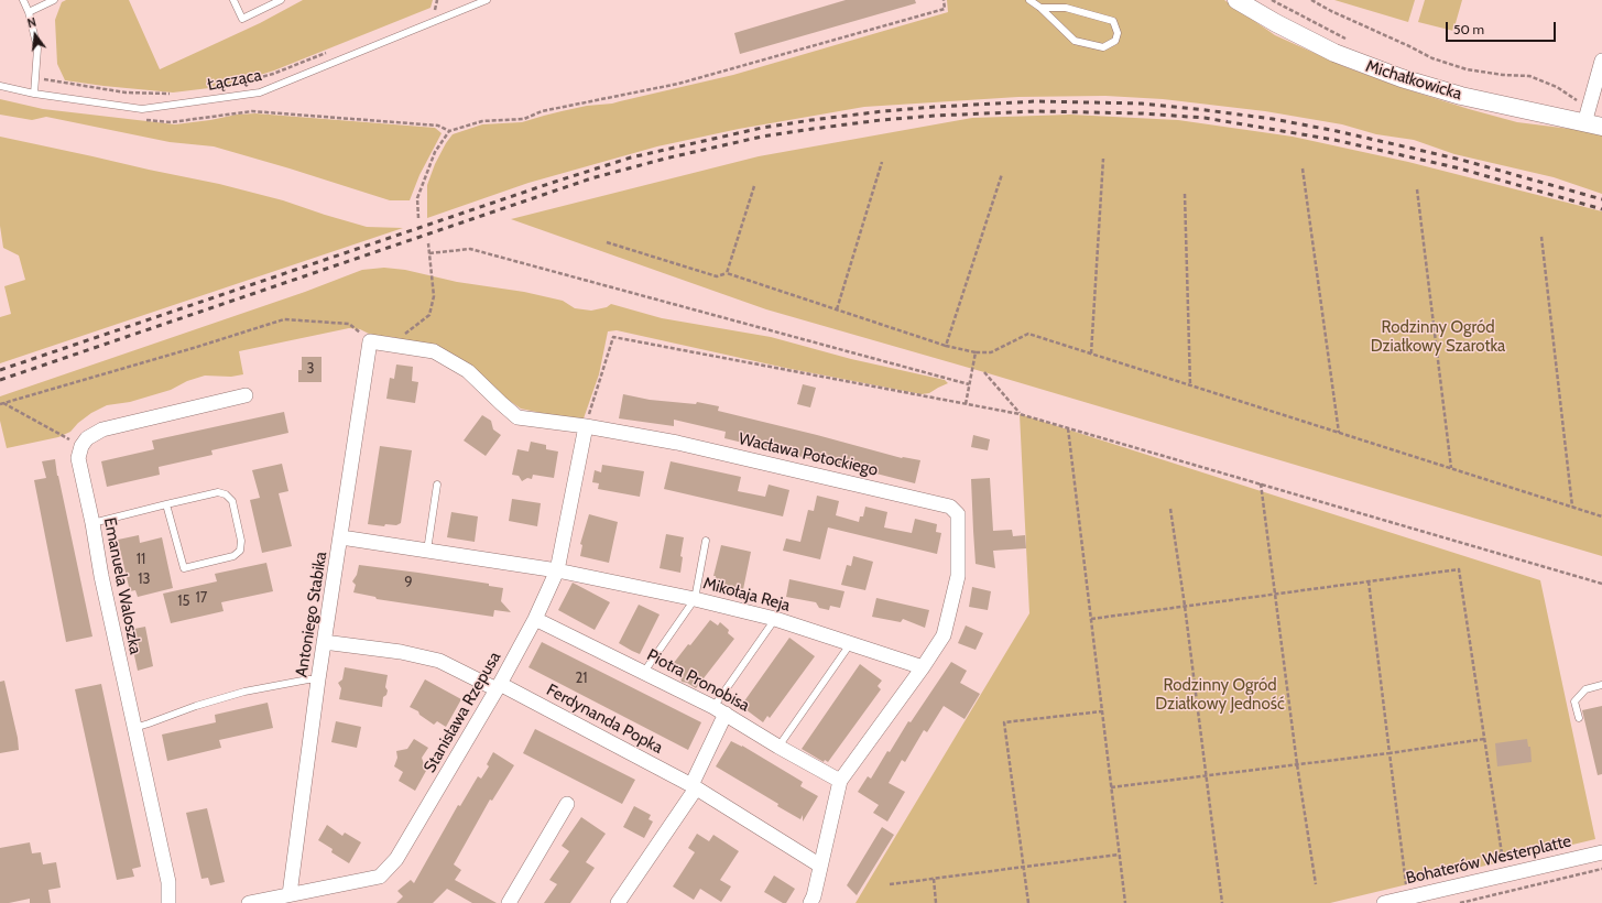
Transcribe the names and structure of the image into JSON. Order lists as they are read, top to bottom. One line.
{"streets":{"street":["Michałkowicka","Wacława Potockiego","Emanuela Waloszka","Mikołaja Reja","Antoniego Stabika","Piotra Pronobisa","Stanisława Rzepusa","Ferdynanda Popka","Bohaterów Westerplatte"],"lane":["Łącząca"]},"crossings":[["Wacława Potockiego","Mikołaja Reja"],["Wacława Potockiego","Antoniego Stabika"],["Wacława Potockiego","Piotra Pronobisa"],["Wacława Potockiego","Stanisława Rzepusa"],["Mikołaja Reja","Antoniego Stabika"],["Mikołaja Reja","Stanisława Rzepusa"],["Antoniego Stabika","Stanisława Rzepusa"],["Antoniego Stabika","Ferdynanda Popka"],["Piotra Pronobisa","Stanisława Rzepusa"],["Stanisława Rzepusa","Ferdynanda Popka"]],"parks":["Rodzinny Ogród Działkowy Szarotka","Rodzinny Ogród Działkowy Jedność"],"house_numbers":["3","11","13","9","17","15","21"],"scale_bar":"50 m","north":"top"}
